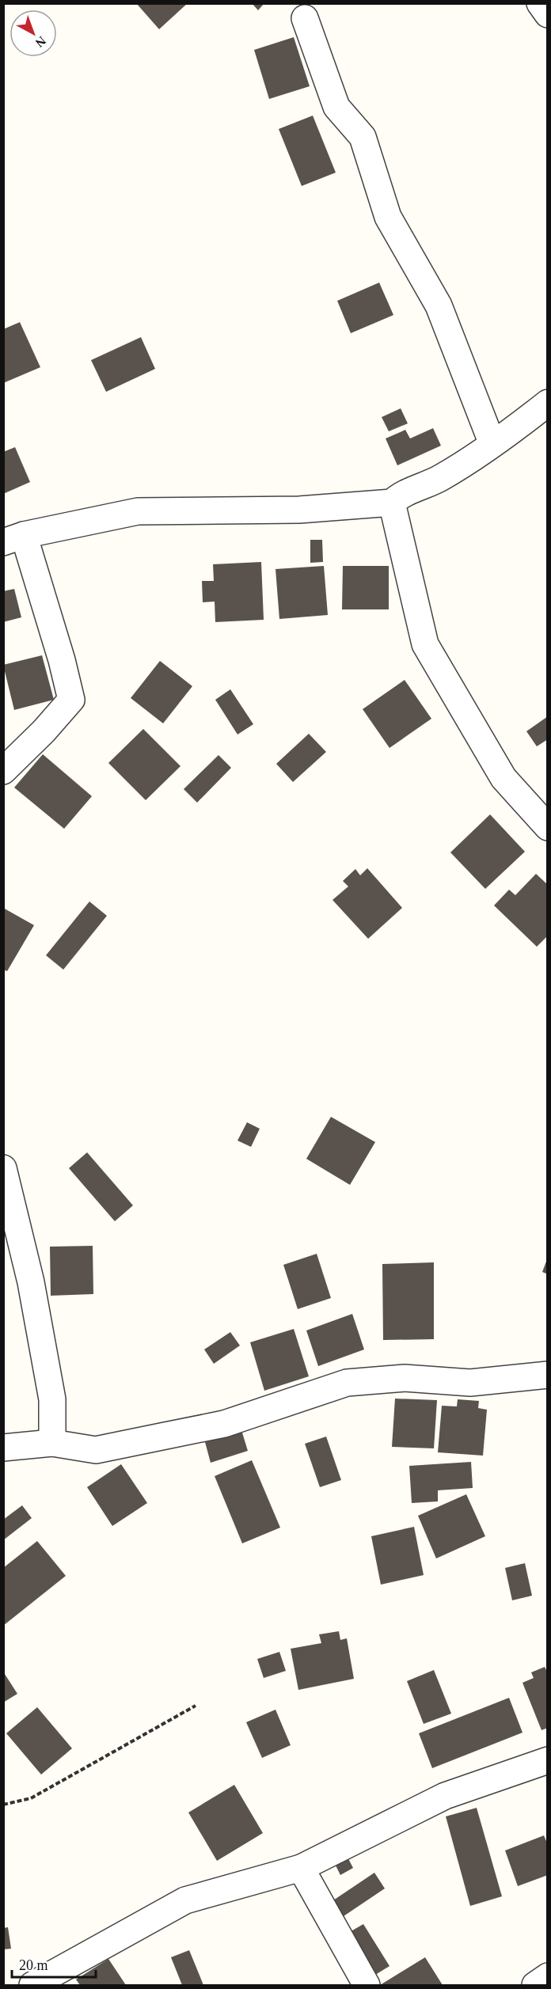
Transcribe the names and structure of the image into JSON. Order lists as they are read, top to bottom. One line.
{"scale_bar":"20 m","north":"bottom right"}
